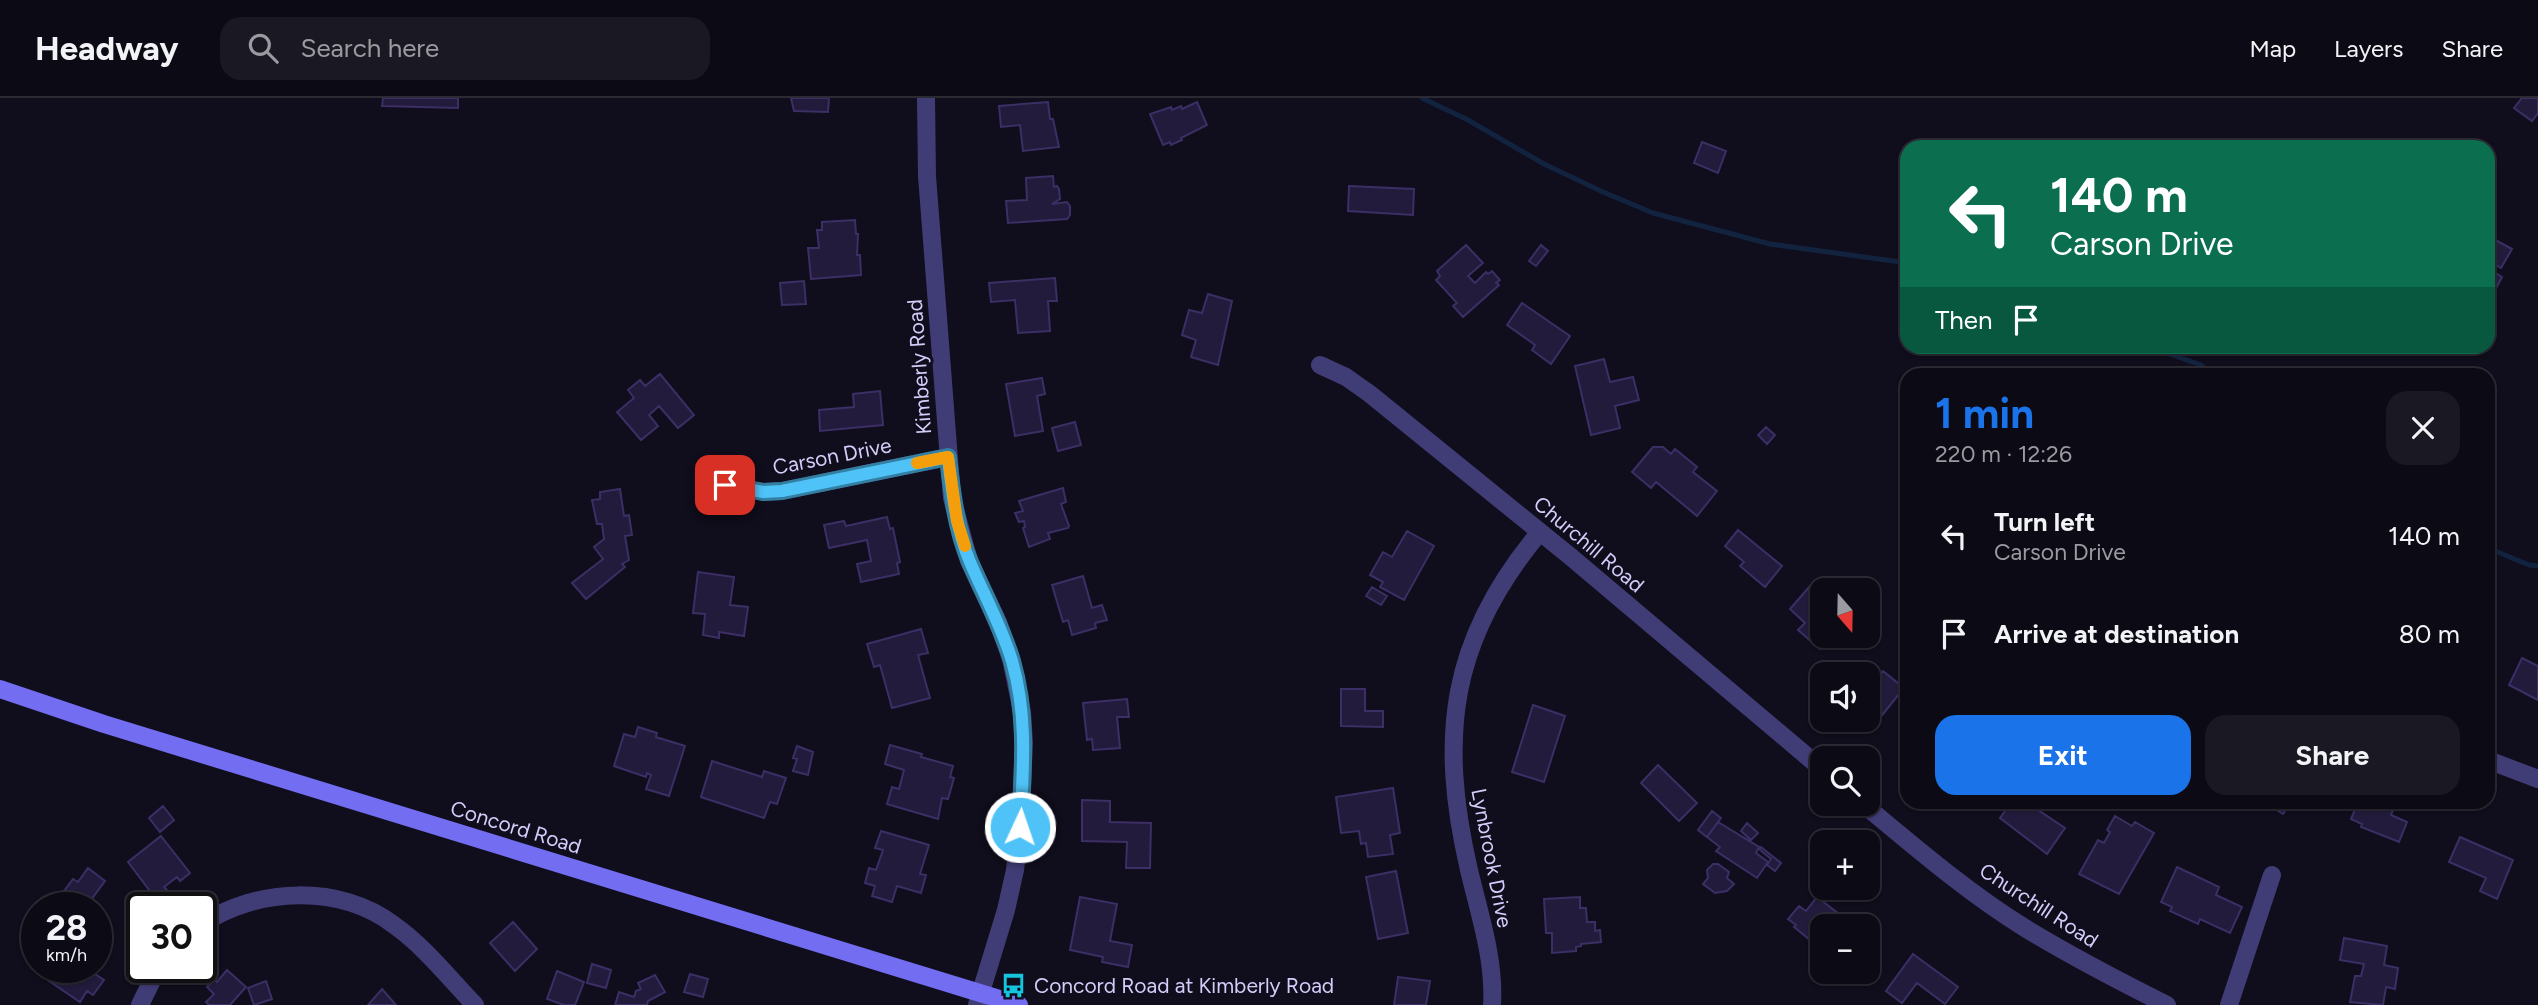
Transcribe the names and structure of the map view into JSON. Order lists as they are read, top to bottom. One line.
{"streets":{"main road":["Concord Road"],"street":["Kimberly Road","Carson Drive","Churchill Road","Lynbrook Drive"]},"crossings":[["Kimberly Road","Carson Drive"],["Kimberly Road","Concord Road"],["Churchill Road","Lynbrook Drive"]],"places":{"bus stop":["Concord Road at Kimberly Road"]},"north":"bottom","page":{"header":"Headway","search":"Search here","nav":["Map","Layers","Share"],"turn":["140 m","Carson Drive"],"then":"Then","heading":["1 min","220 m · 12:26"],"list":[{"name":"Turn left","note":"Carson Drive","value":"140 m"},{"name":"Arrive at destination","value":"80 m"}],"map_buttons":["+","−"],"buttons":["Exit","Share"],"speed":"28 km/h","limit":"30"}}
